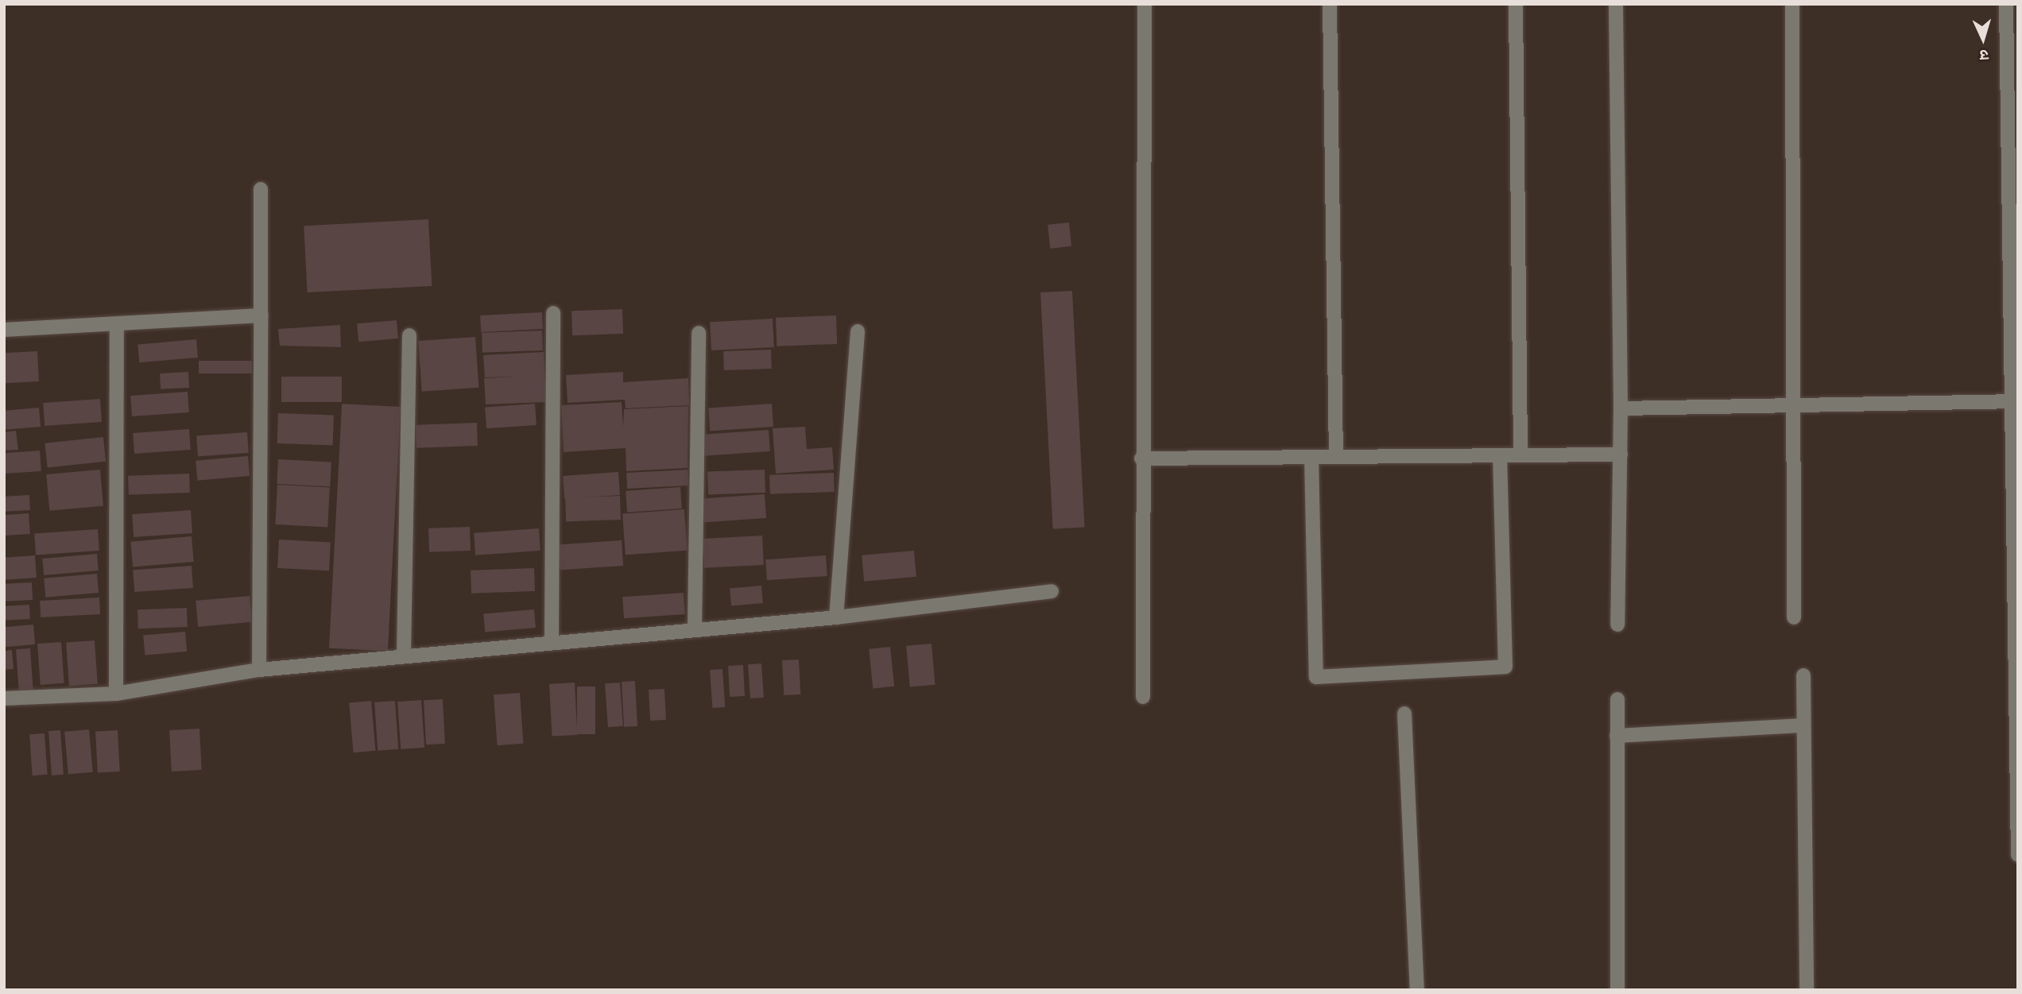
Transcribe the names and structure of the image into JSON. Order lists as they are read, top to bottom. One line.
{"north":"bottom"}
